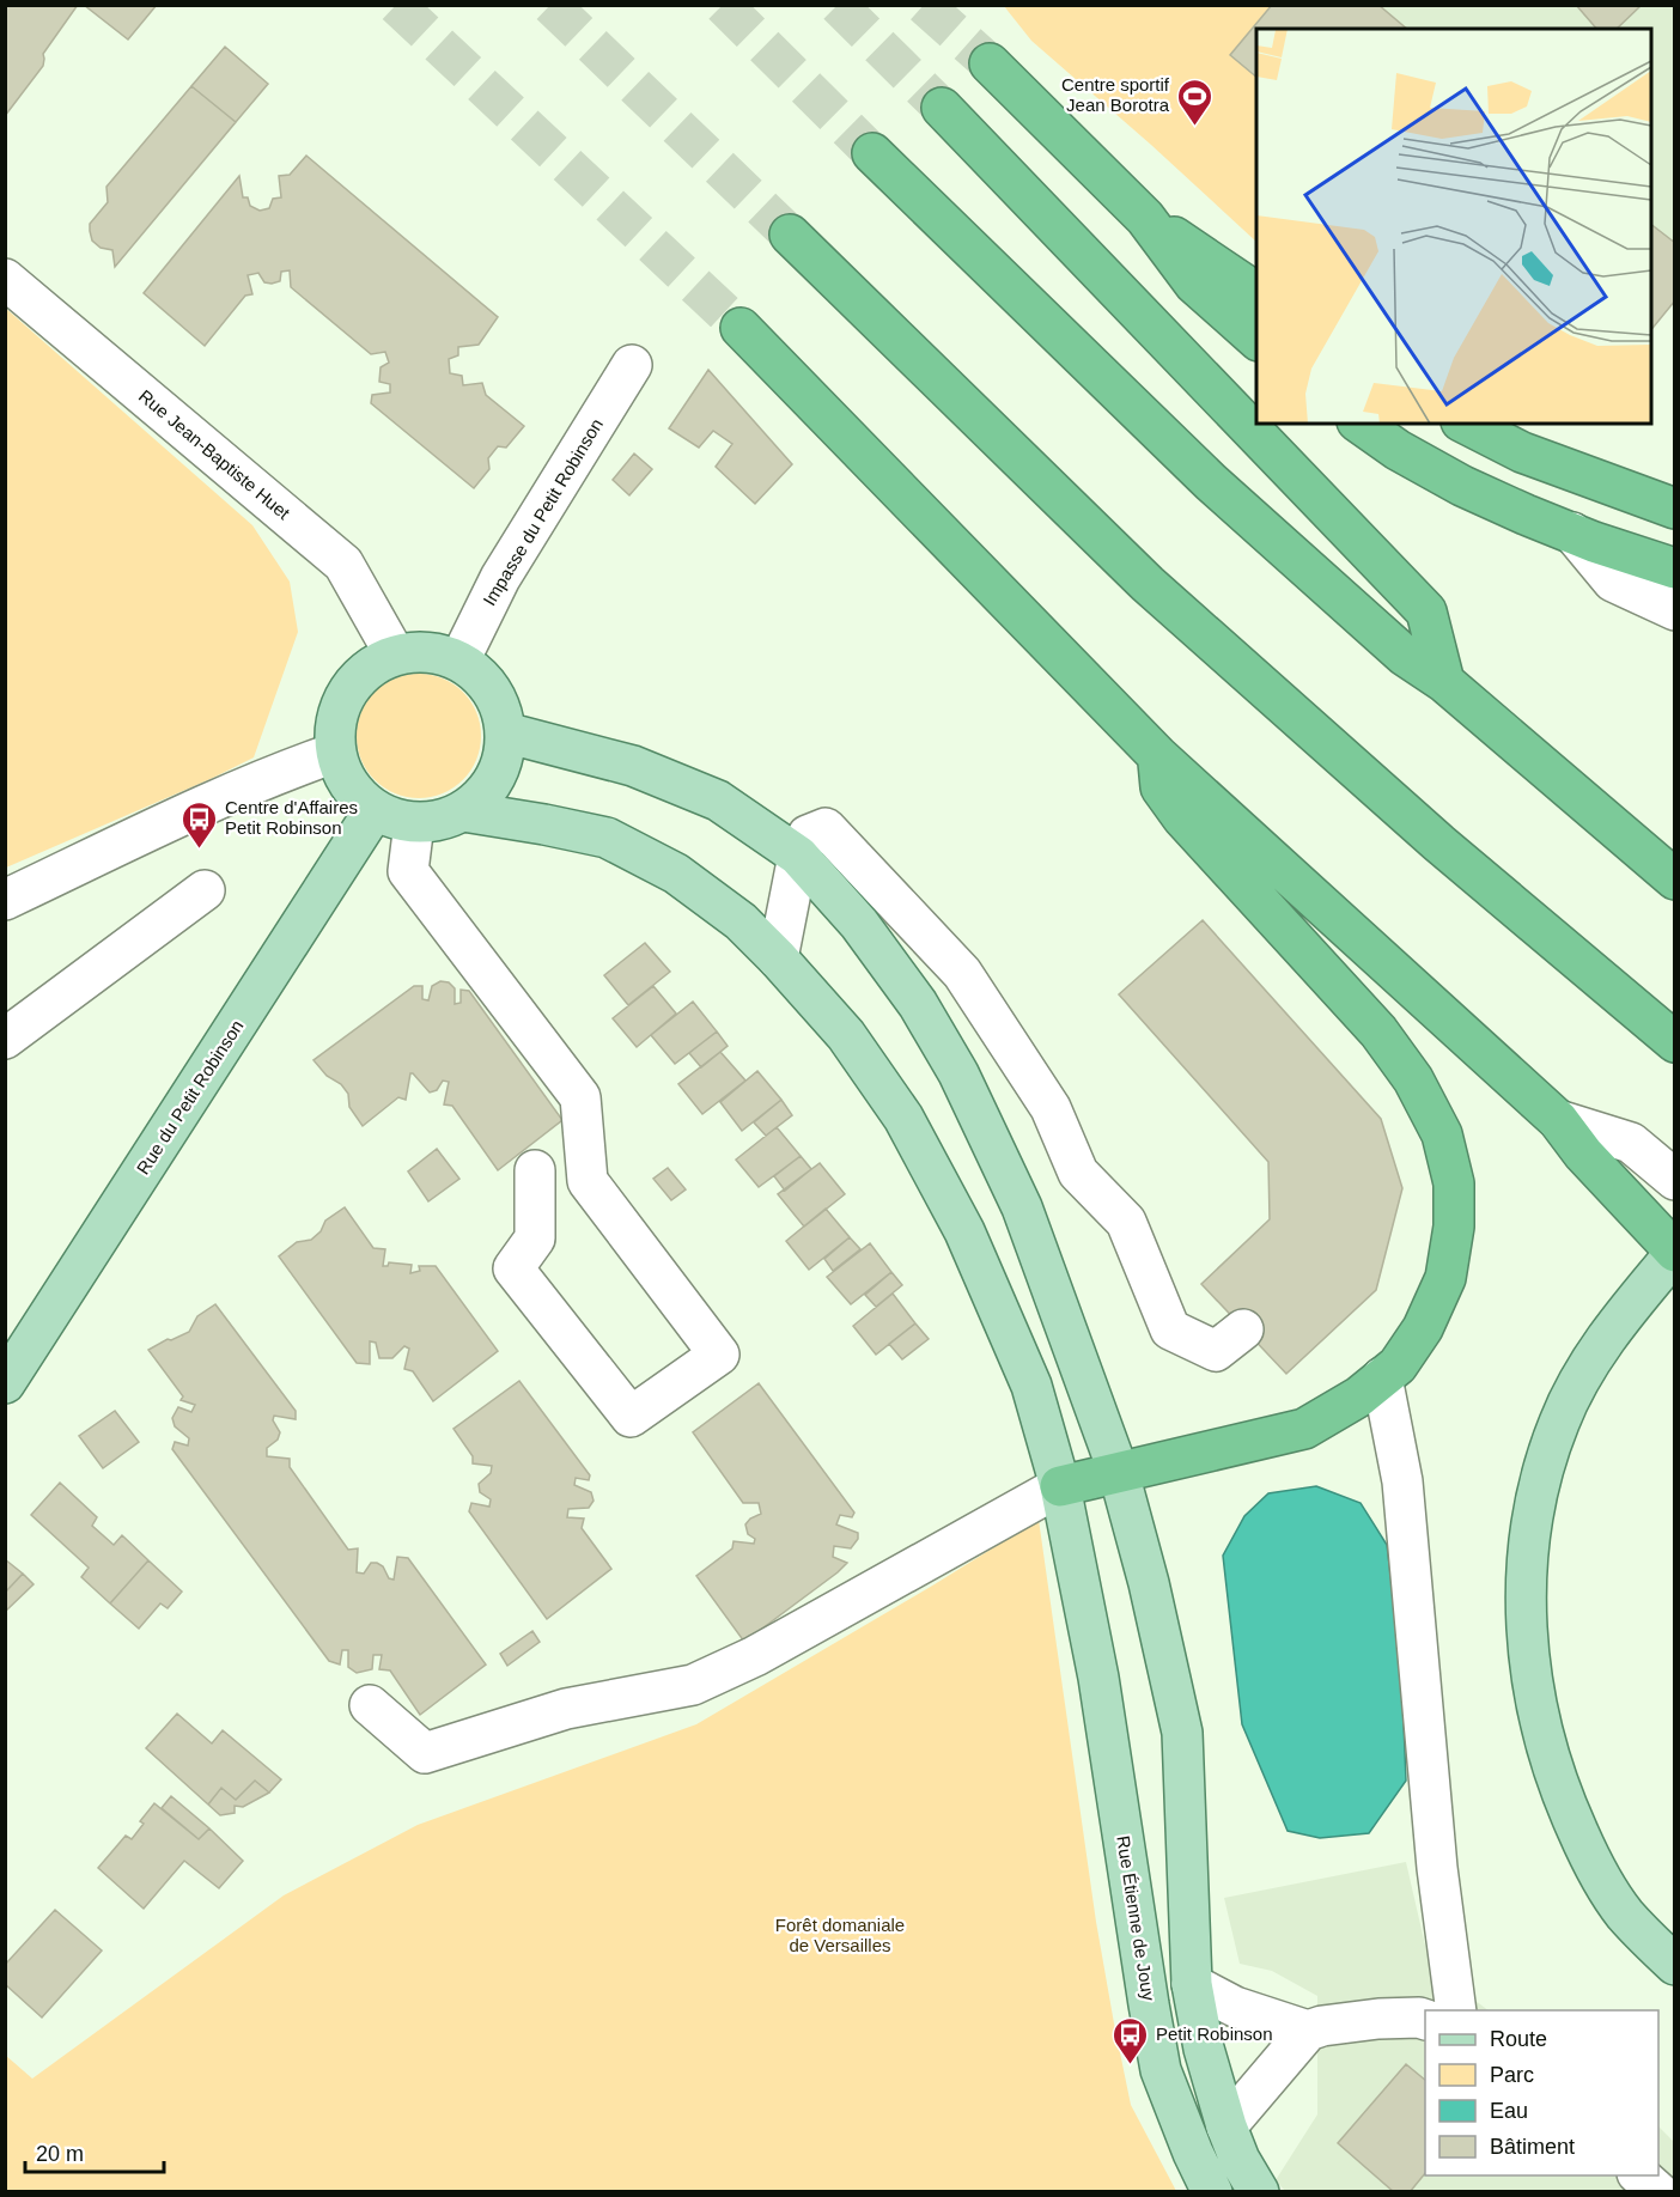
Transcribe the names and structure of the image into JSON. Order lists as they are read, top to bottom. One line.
{"streets":{"main road":["Rue du Petit Robinson","Rue Étienne de Jouy"],"street":["Rue Jean-Baptiste Huet","Impasse du Petit Robinson"]},"crossings":[["Rue Jean-Baptiste Huet","Impasse du Petit Robinson"],["Rue Jean-Baptiste Huet","Rue du Petit Robinson"],["Rue Jean-Baptiste Huet","Rue Étienne de Jouy"],["Impasse du Petit Robinson","Rue du Petit Robinson"],["Impasse du Petit Robinson","Rue Étienne de Jouy"],["Rue du Petit Robinson","Rue Étienne de Jouy"]],"parks":["Forêt domaniale de Versailles"],"places":{"sports":["Centre sportif Jean Borotra"],"bus stop":["Centre d'Affaires Petit Robinson","Petit Robinson"]},"legend":["Route","Parc","Eau","Bâtiment"],"scale_bar":"20 m"}
